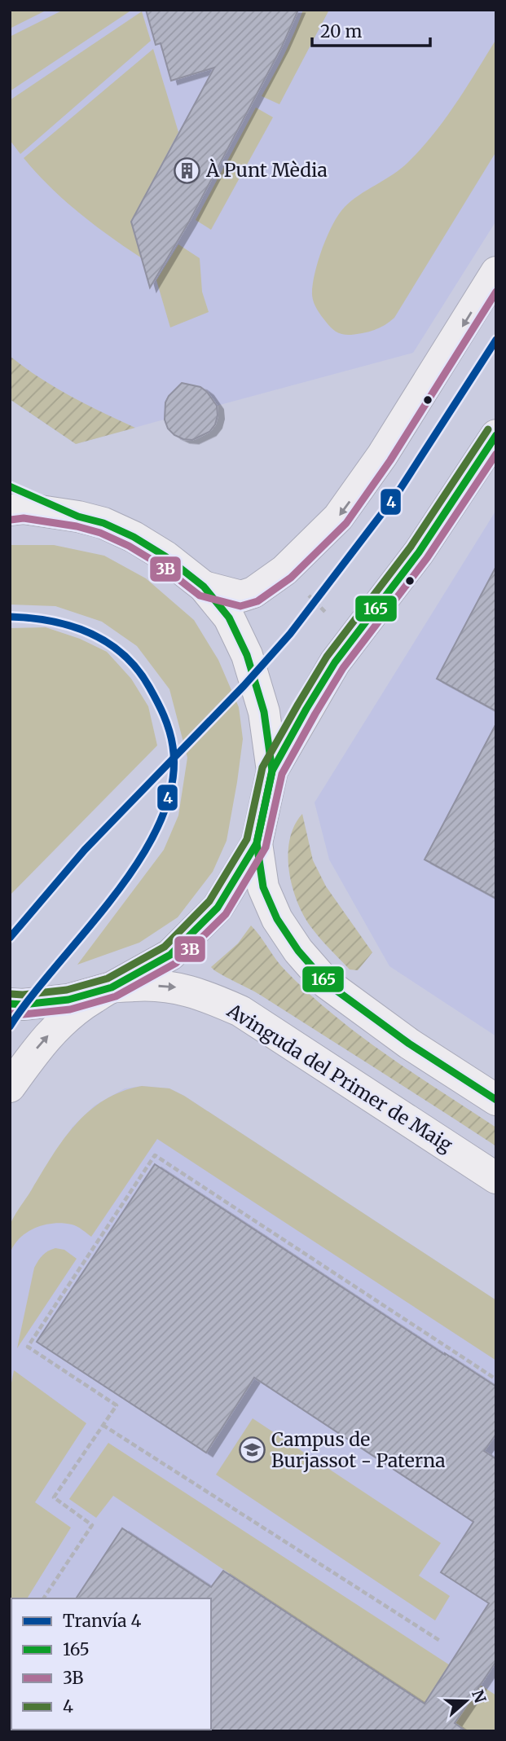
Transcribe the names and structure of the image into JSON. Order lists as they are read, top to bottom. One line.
{"streets":{"main road":["Avinguda del Primer de Maig"]},"one_way":["Avinguda del Primer de Maig"],"places":{"building":["À Punt Mèdia"],"school or university":["Campus de Burjassot - Paterna"]},"lines":["transit line 3B","tram line 4","transit line 4","transit line 165"],"legend":["Tranvía 4","165","3B","4"],"scale_bar":"20 m","north":"right"}
